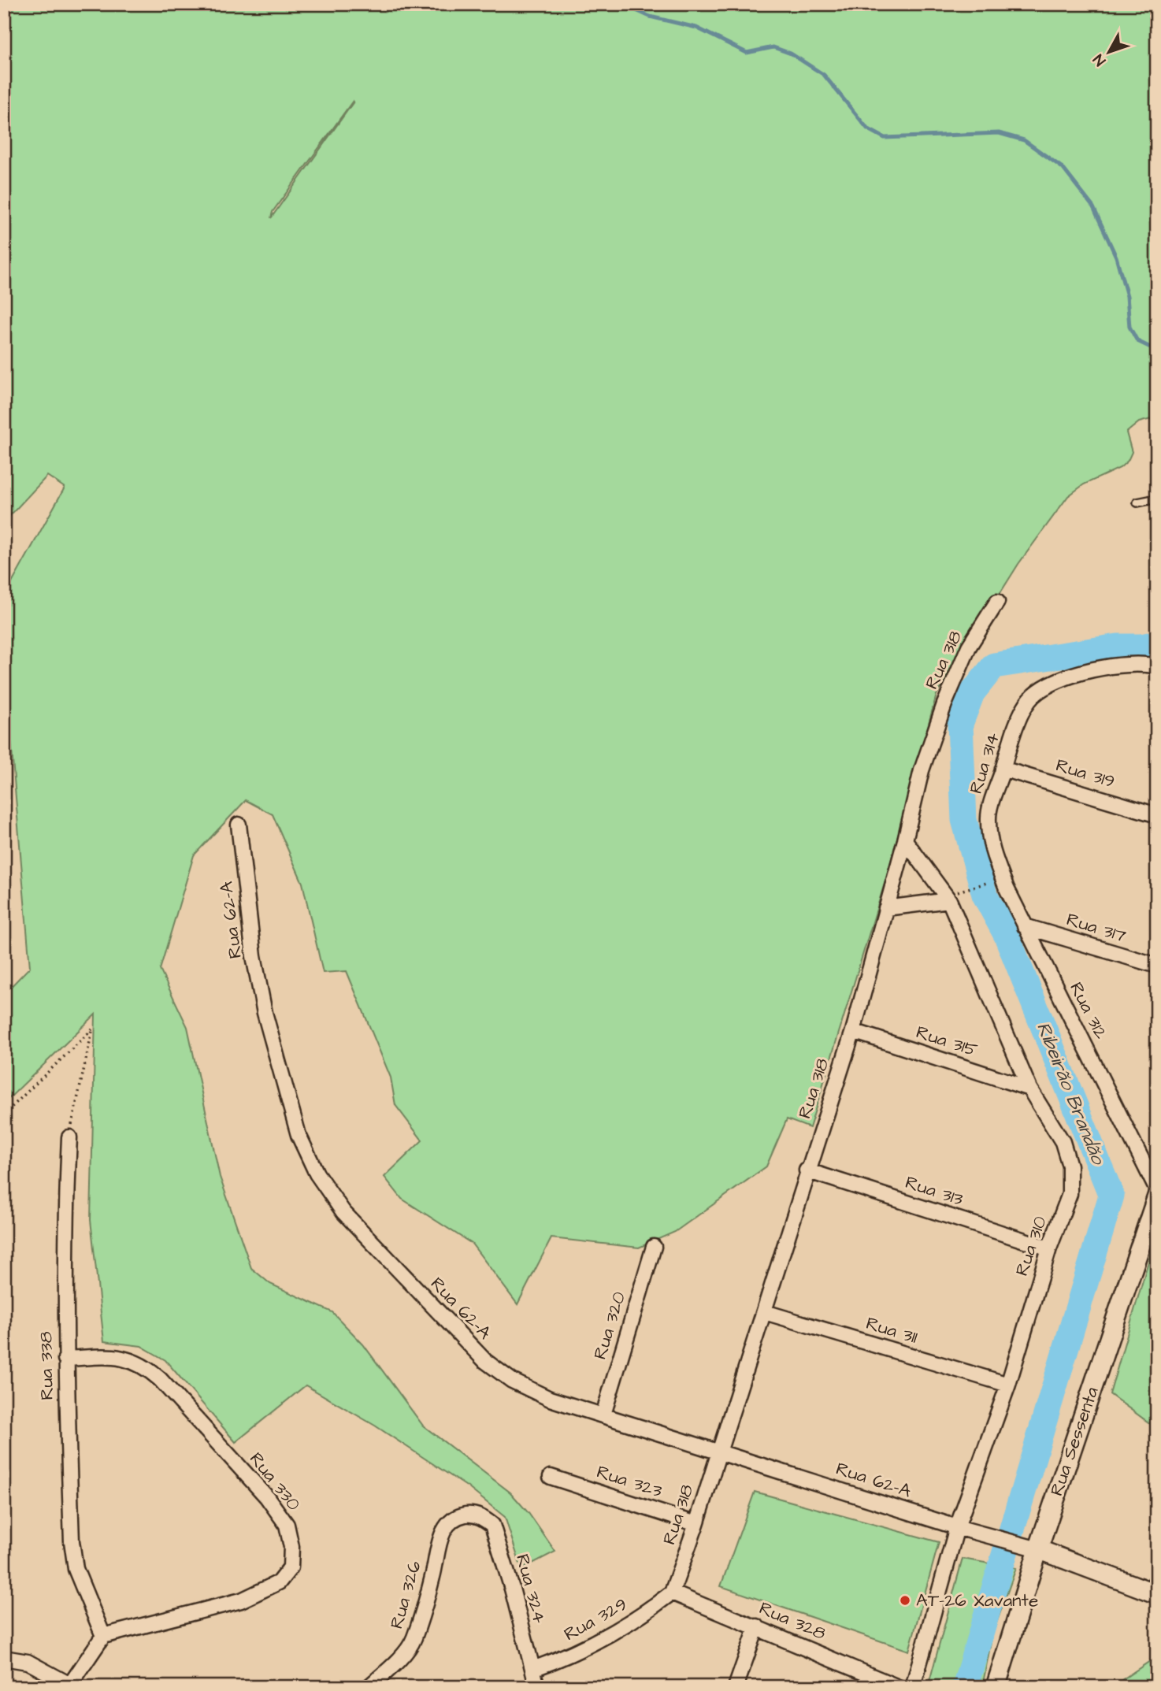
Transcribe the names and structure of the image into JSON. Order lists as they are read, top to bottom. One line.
{"streets":{"street":["Rua 318","Rua 314","Rua 319","Rua 62-A","Rua 317","Rua 312","Rua 315","Rua 313","Rua 310","Rua 320","Rua 311","Rua 338","Rua Sessenta","Rua 330","Rua 323","Rua 324","Rua 326","Rua 329","Rua 328"]},"crossings":[["Rua 318","Rua 62-A"],["Rua 318","Rua 315"],["Rua 318","Rua 313"],["Rua 318","Rua 310"],["Rua 318","Rua 311"],["Rua 318","Rua 323"],["Rua 318","Rua 329"],["Rua 318","Rua 328"],["Rua 314","Rua 319"],["Rua 314","Rua 312"],["Rua 62-A","Rua 310"],["Rua 62-A","Rua 320"],["Rua 62-A","Rua Sessenta"],["Rua 317","Rua 312"],["Rua 315","Rua 310"],["Rua 313","Rua 310"],["Rua 310","Rua 311"],["Rua 338","Rua 330"],["Rua 324","Rua 326"],["Rua 324","Rua 329"],["Rua 329","Rua 328"]],"water":["Ribeirão Brandão"],"places":["AT-26 Xavante"],"north":"bottom left"}
